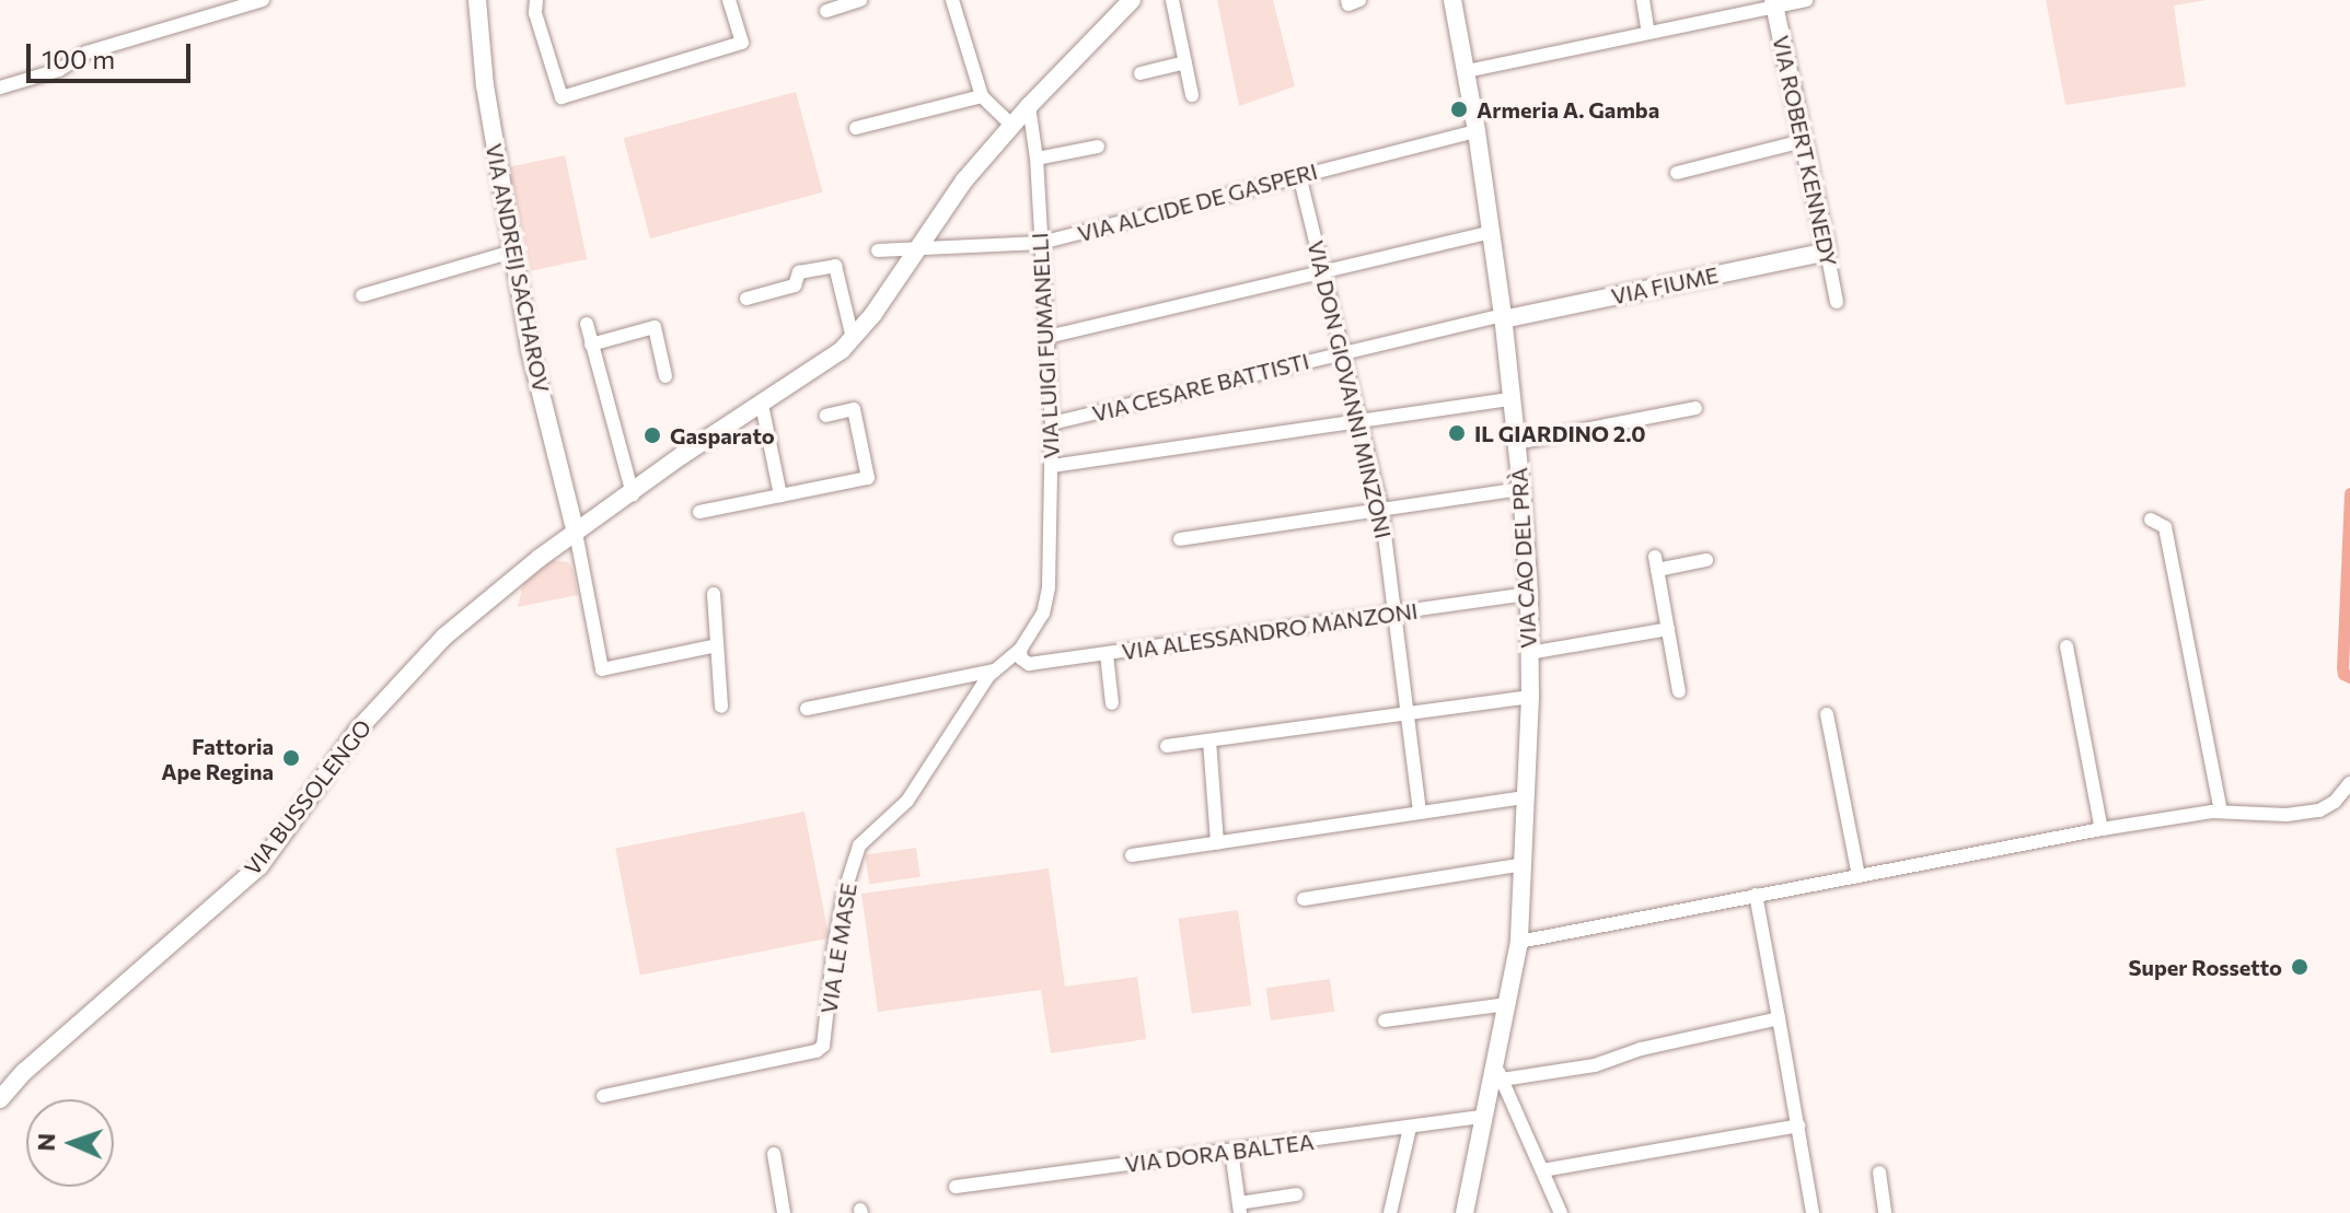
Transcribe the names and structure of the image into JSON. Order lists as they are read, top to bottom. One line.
{"streets":{"street":["VIA ROBERT KENNEDY","VIA ALCIDE DE GASPERI","VIA ANDREIJ SACHAROV","VIA FIUME","VIA LUIGI FUMANELLI","VIA CESARE BATTISTI","VIA DON GIOVANNI MINZONI","VIA CAO DEL PRÀ","VIA ALESSANDRO MANZONI","VIA BUSSOLENGO","VIA LE MASE","VIA DORA BALTEA"]},"crossings":[["VIA ROBERT KENNEDY","VIA FIUME"],["VIA ALCIDE DE GASPERI","VIA LUIGI FUMANELLI"],["VIA ALCIDE DE GASPERI","VIA DON GIOVANNI MINZONI"],["VIA ALCIDE DE GASPERI","VIA CAO DEL PRÀ"],["VIA ALCIDE DE GASPERI","VIA BUSSOLENGO"],["VIA ANDREIJ SACHAROV","VIA BUSSOLENGO"],["VIA FIUME","VIA CESARE BATTISTI"],["VIA FIUME","VIA CAO DEL PRÀ"],["VIA LUIGI FUMANELLI","VIA CESARE BATTISTI"],["VIA LUIGI FUMANELLI","VIA BUSSOLENGO"],["VIA LUIGI FUMANELLI","VIA LE MASE"],["VIA CESARE BATTISTI","VIA DON GIOVANNI MINZONI"],["VIA CESARE BATTISTI","VIA CAO DEL PRÀ"],["VIA DON GIOVANNI MINZONI","VIA ALESSANDRO MANZONI"],["VIA CAO DEL PRÀ","VIA ALESSANDRO MANZONI"],["VIA CAO DEL PRÀ","VIA DORA BALTEA"],["VIA ALESSANDRO MANZONI","VIA LE MASE"]],"places":["Armeria A. Gamba","IL GIARDINO 2.0","Gasparato","Fattoria Ape Regina","Super Rossetto"],"scale_bar":"100 m","north":"left"}
